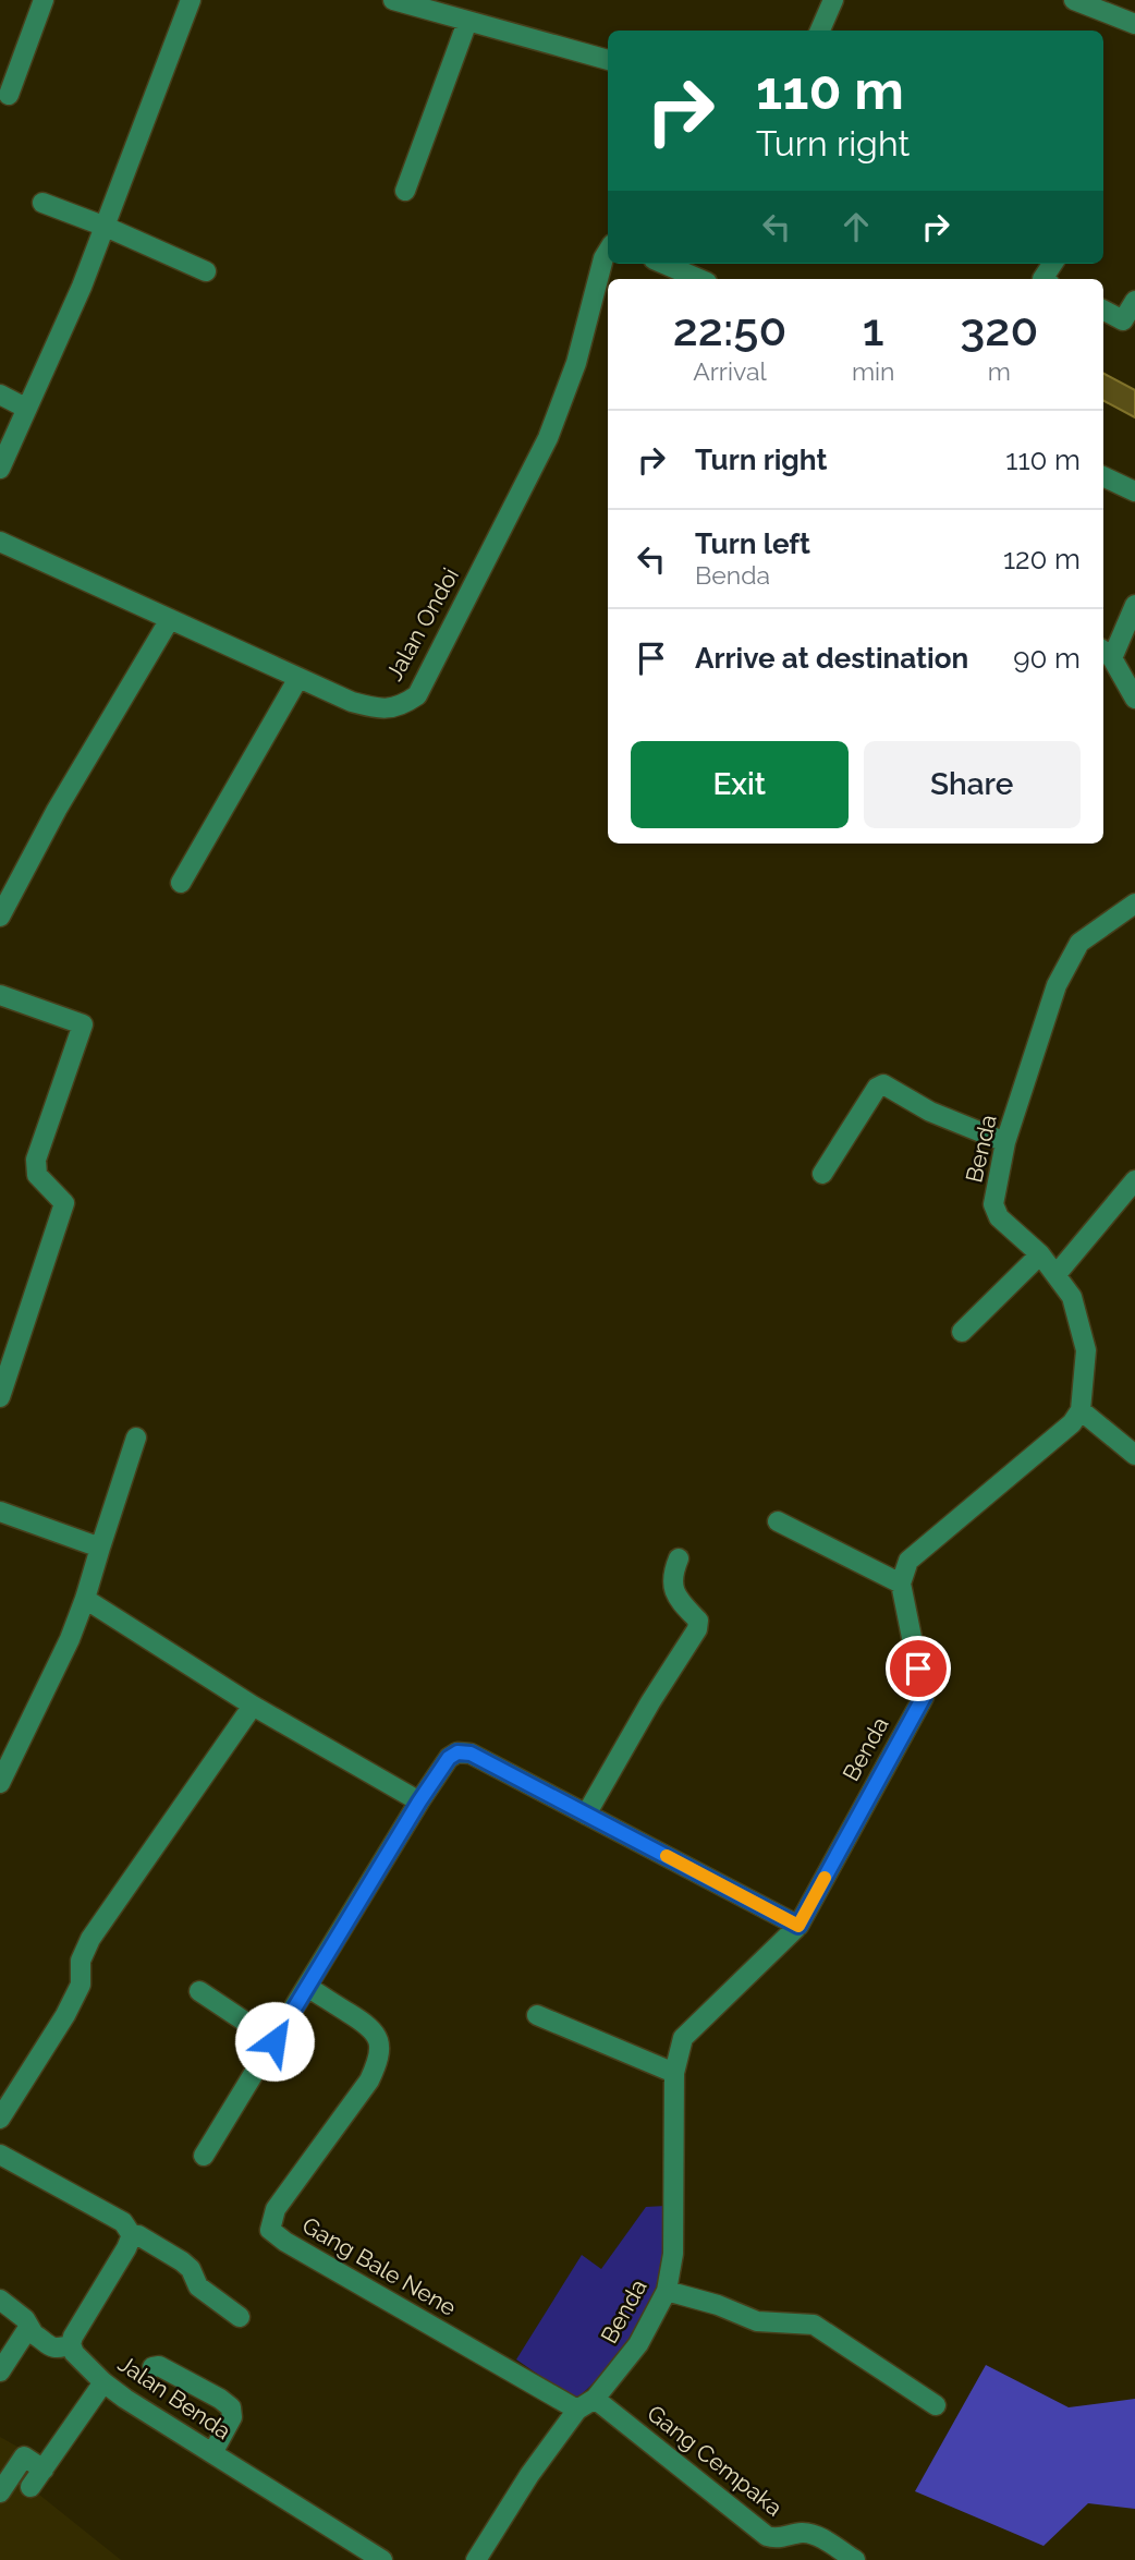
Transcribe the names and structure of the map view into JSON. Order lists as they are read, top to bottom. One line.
{"streets":{"street":["Jalan Ondoi","Benda","Gang Bale Nene","Jalan Benda","Gang Cempaka"]},"crossings":[["Benda","Gang Bale Nene"],["Benda","Gang Cempaka"]],"page":{"turn":["110 m","Turn right"],"eta":["22:50","Arrival","1","min","320","m"],"list":[{"name":"Turn right","value":"110 m"},{"name":"Turn left","note":"Benda","value":"120 m"},{"name":"Arrive at destination","value":"90 m"}],"buttons":["Exit","Share"]}}
